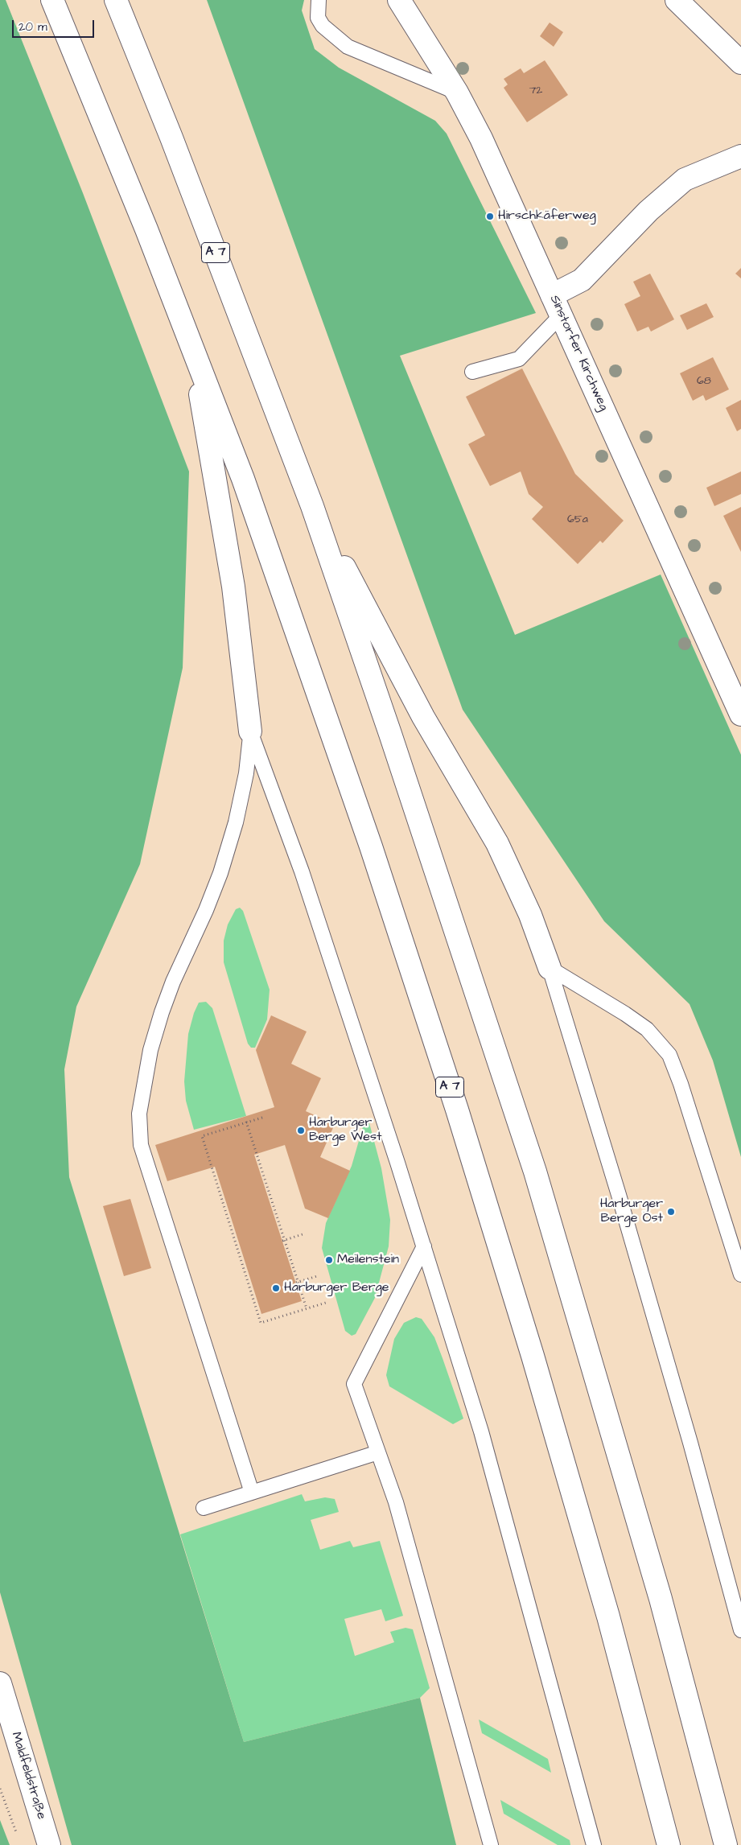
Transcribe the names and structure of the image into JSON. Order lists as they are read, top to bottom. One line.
{"streets":{"main road":["A 7","Sinstorfer Kirchweg","Maldfeldstraße"]},"places":["Hirschkäferweg","Harburger Berge West","Harburger Berge Ost","Meilenstein","Harburger Berge"],"house_numbers":["72","68","65a"],"scale_bar":"20 m"}
